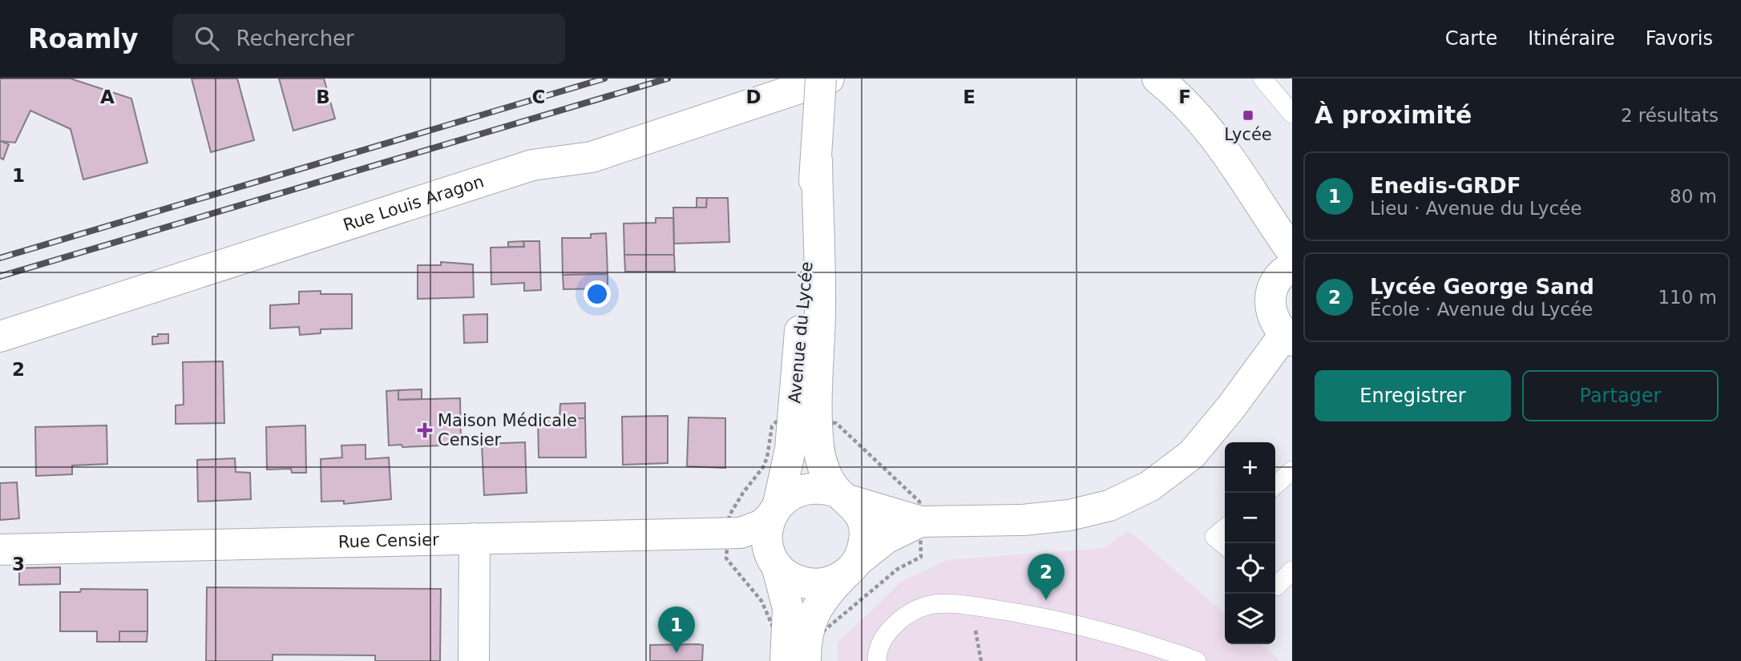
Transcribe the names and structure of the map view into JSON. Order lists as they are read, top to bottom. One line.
{"streets":{"street":["Rue Louis Aragon","Avenue du Lycée","Rue Censier"]},"crossings":[["Rue Louis Aragon","Avenue du Lycée"],["Avenue du Lycée","Rue Censier"]],"places":{"transit":["Lycée"],"health":["Maison Médicale Censier"]},"page":{"header":"Roamly","search":"Rechercher","nav":["Carte","Itinéraire","Favoris"],"heading":["À proximité","2 résultats"],"list":[{"mark":"1","name":"Enedis-GRDF","note":"Lieu · Avenue du Lycée","value":"80 m"},{"mark":"2","name":"Lycée George Sand","note":"École · Avenue du Lycée","value":"110 m"}],"buttons":["Enregistrer","Partager"],"map_buttons":["+","−"],"pins":["2","1"]},"grid":{"columns":["A","B","C","D","E","F"],"rows":["1","2","3"]}}
